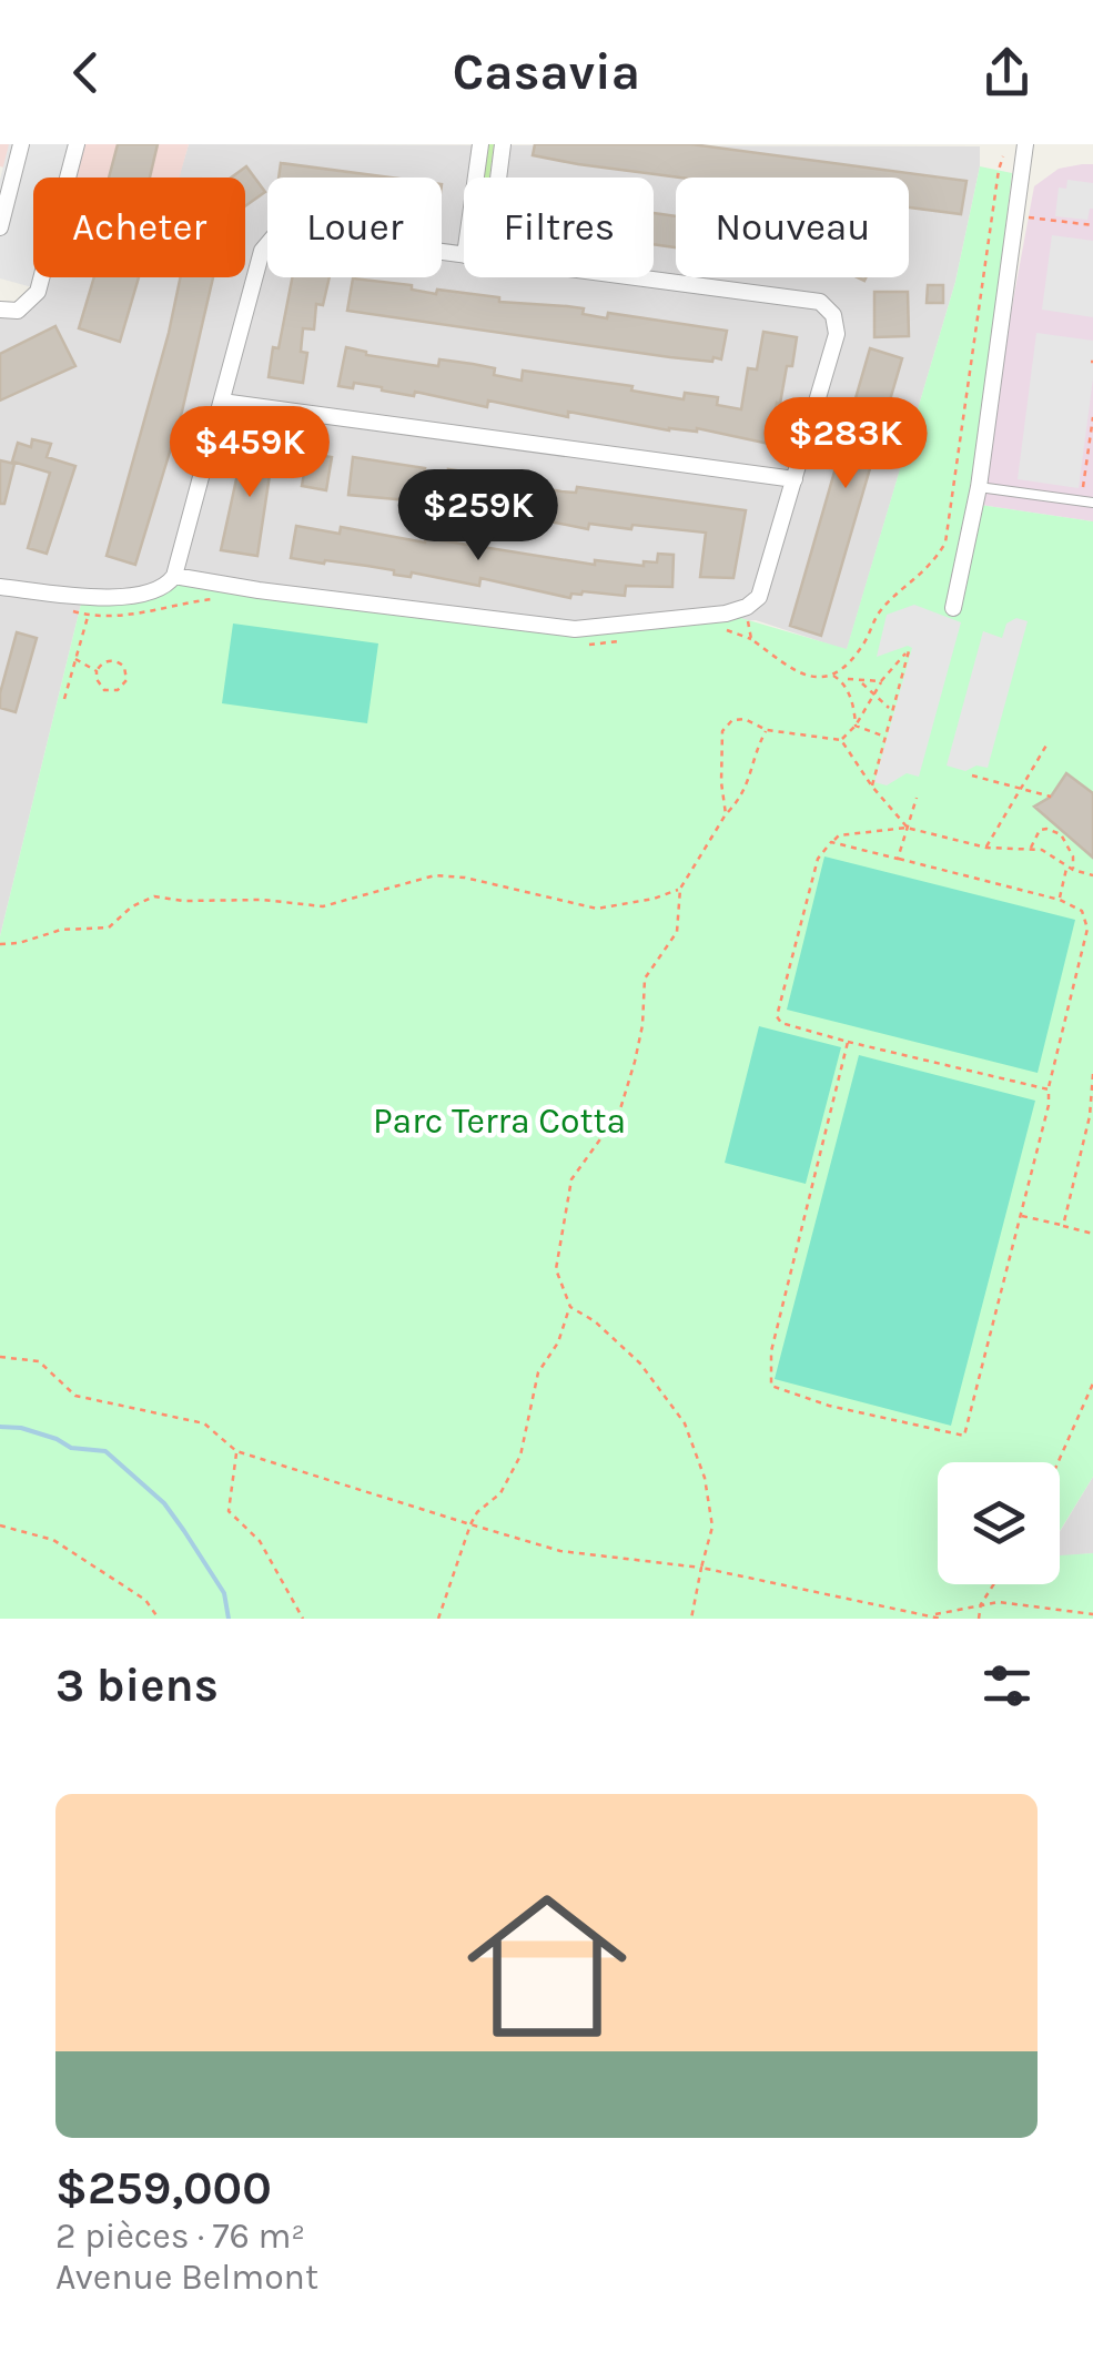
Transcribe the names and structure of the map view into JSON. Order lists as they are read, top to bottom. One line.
{"parks":["Parc Terra Cotta"],"page":{"header":"Casavia","chip":["Acheter","Louer","Filtres","Nouveau"],"price":["$283K","$459K","$259K"],"heading":"3 biens","list":[{"name":"$259,000","note":"2 pièces · 76 m² · Avenue Belmont"}]}}
